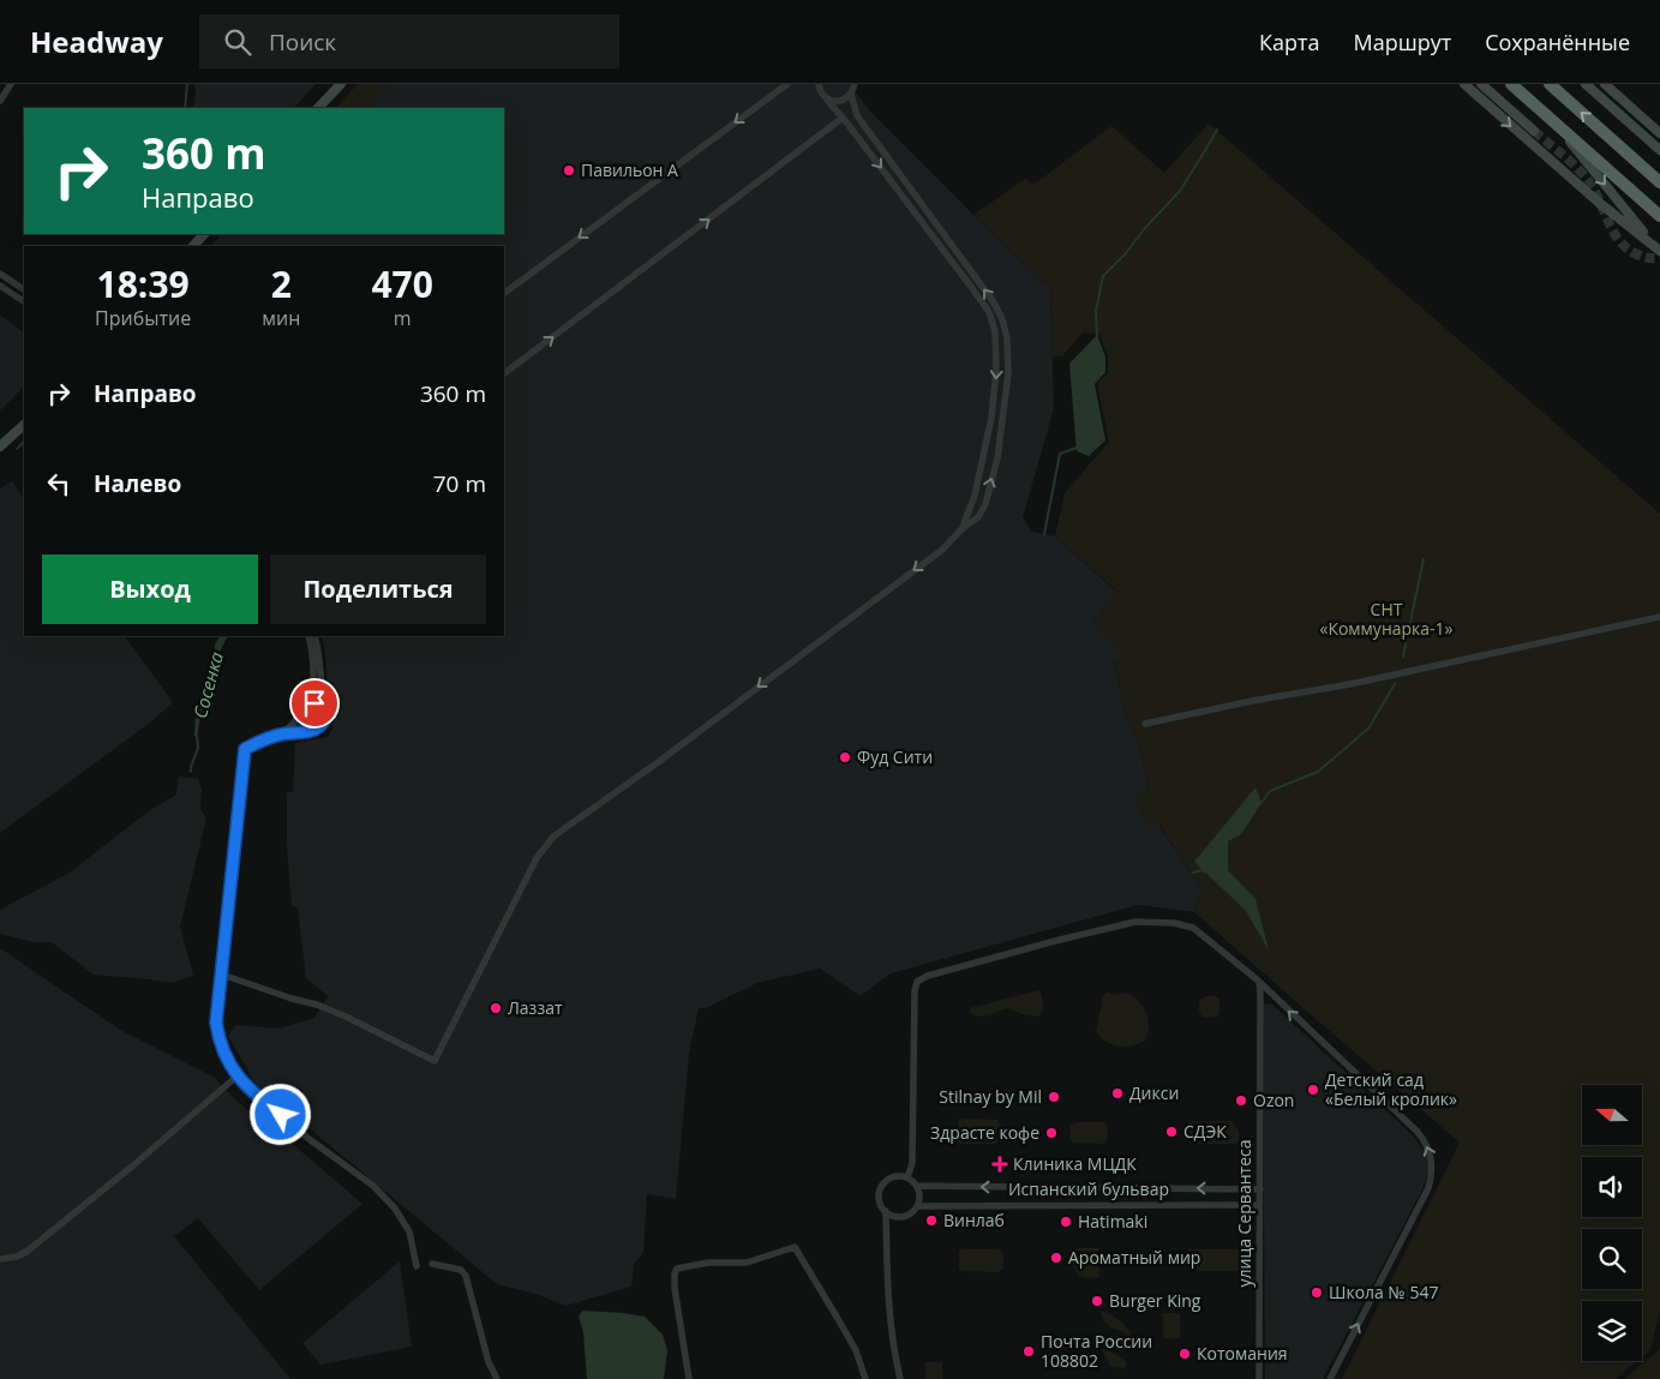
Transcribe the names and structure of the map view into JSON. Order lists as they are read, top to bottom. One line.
{"streets":{"street":["Испанский бульвар","улица Сервантеса"]},"crossings":[["Испанский бульвар","улица Сервантеса"]],"water":["Сосенка"],"parks":["СНТ «Коммунарка-1»"],"places":{"other":["Павильон А","Фуд Сити","Лаззат","Детский сад «Белый кролик»","Дикси","Stilnay by Mil","Ozon","СДЭК","Здрасте кофе","Винлаб","Hatimaki","Ароматный мир","Школа № 547","Burger King","Почта России 108802","Котомания"],"health":["Клиника МЦДК"]},"north":"left","page":{"header":"Headway","search":"Поиск","nav":["Карта","Маршрут","Сохранённые"],"turn":["360 m","Направо"],"eta":["18:39","Прибытие","2","мин","470","m"],"list":[{"name":"Направо","value":"360 m"},{"name":"Налево","value":"70 m"}],"buttons":["Выход","Поделиться"]}}
